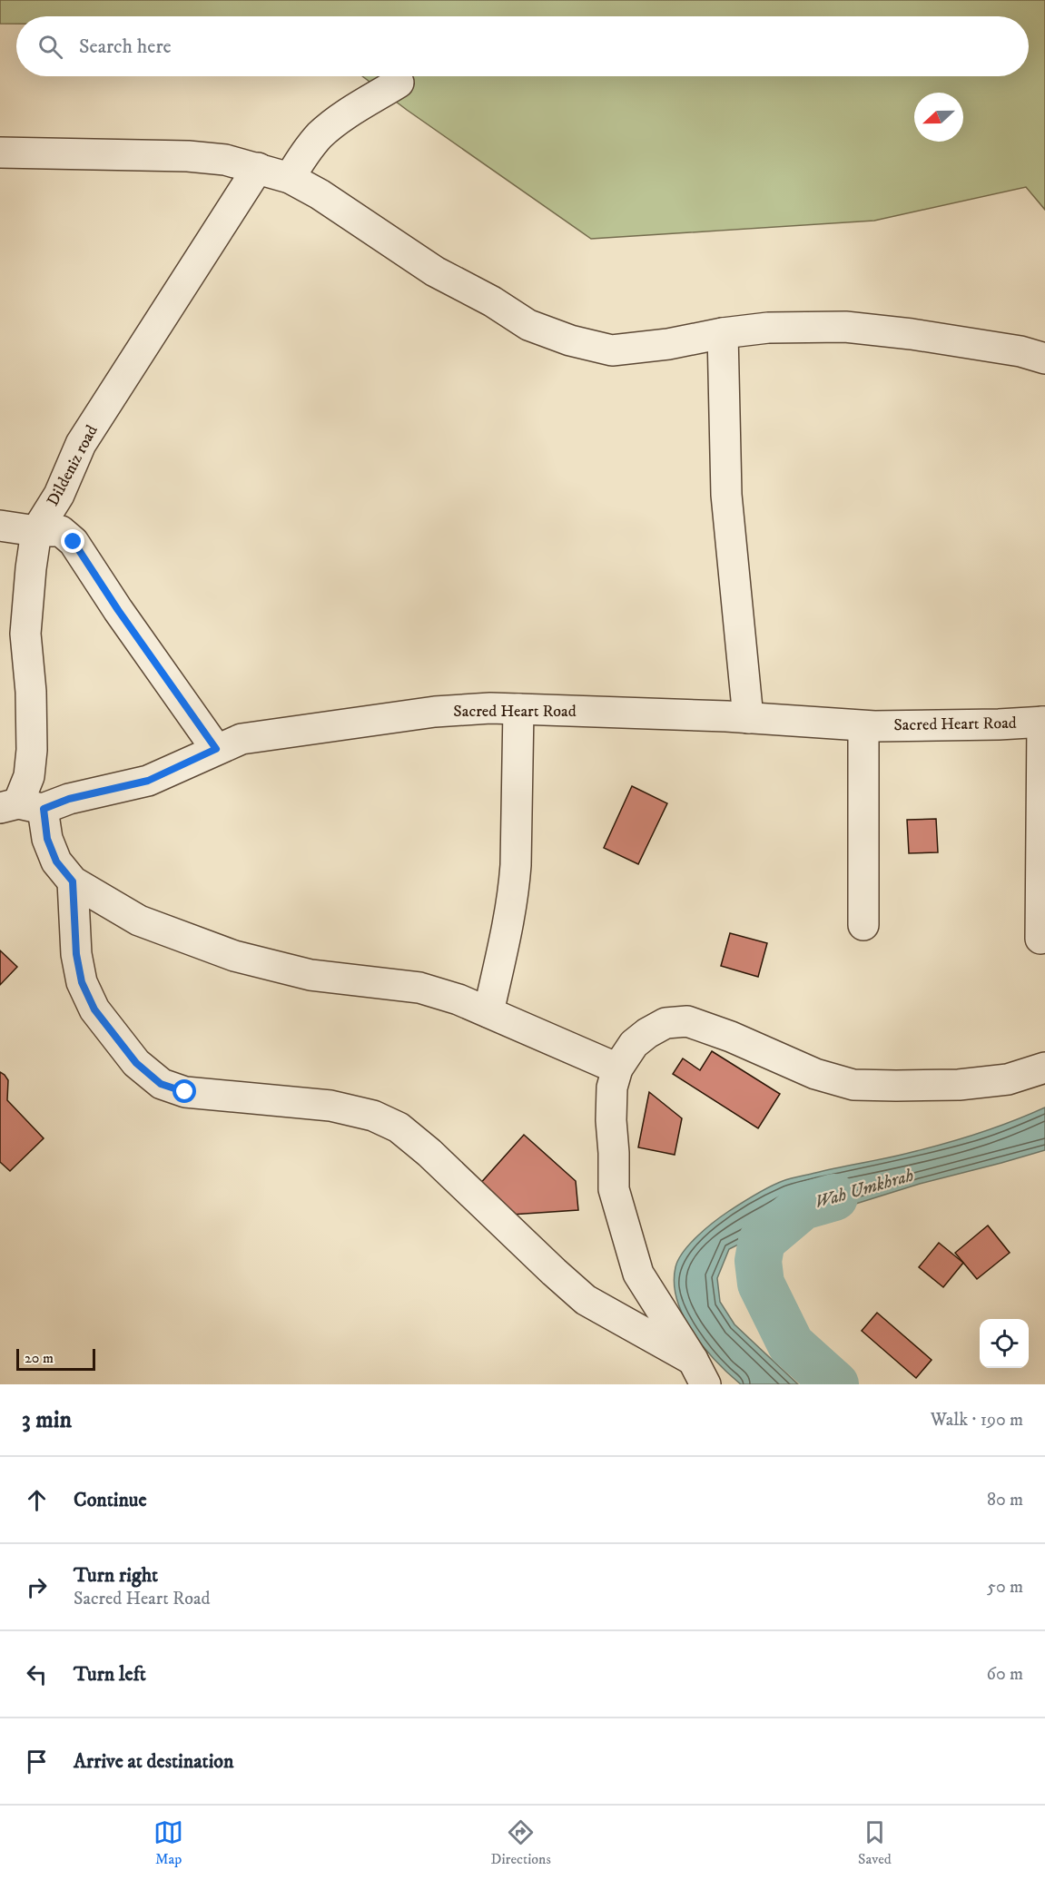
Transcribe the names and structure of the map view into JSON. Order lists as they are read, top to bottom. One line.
{"streets":{"street":["Dildeniz road","Sacred Heart Road"]},"crossings":[["Dildeniz road","Sacred Heart Road"]],"water":["Wah Umkhrah"],"scale_bar":"20 m","north":"left","page":{"search":"Search here","scale":"20 m","heading":["3 min","Walk · 190 m"],"list":[["Continue","80 m"],["Turn right","Sacred Heart Road","50 m"],["Turn left","60 m"],"Arrive at destination"],"nav":["Map","Directions","Saved"]}}
